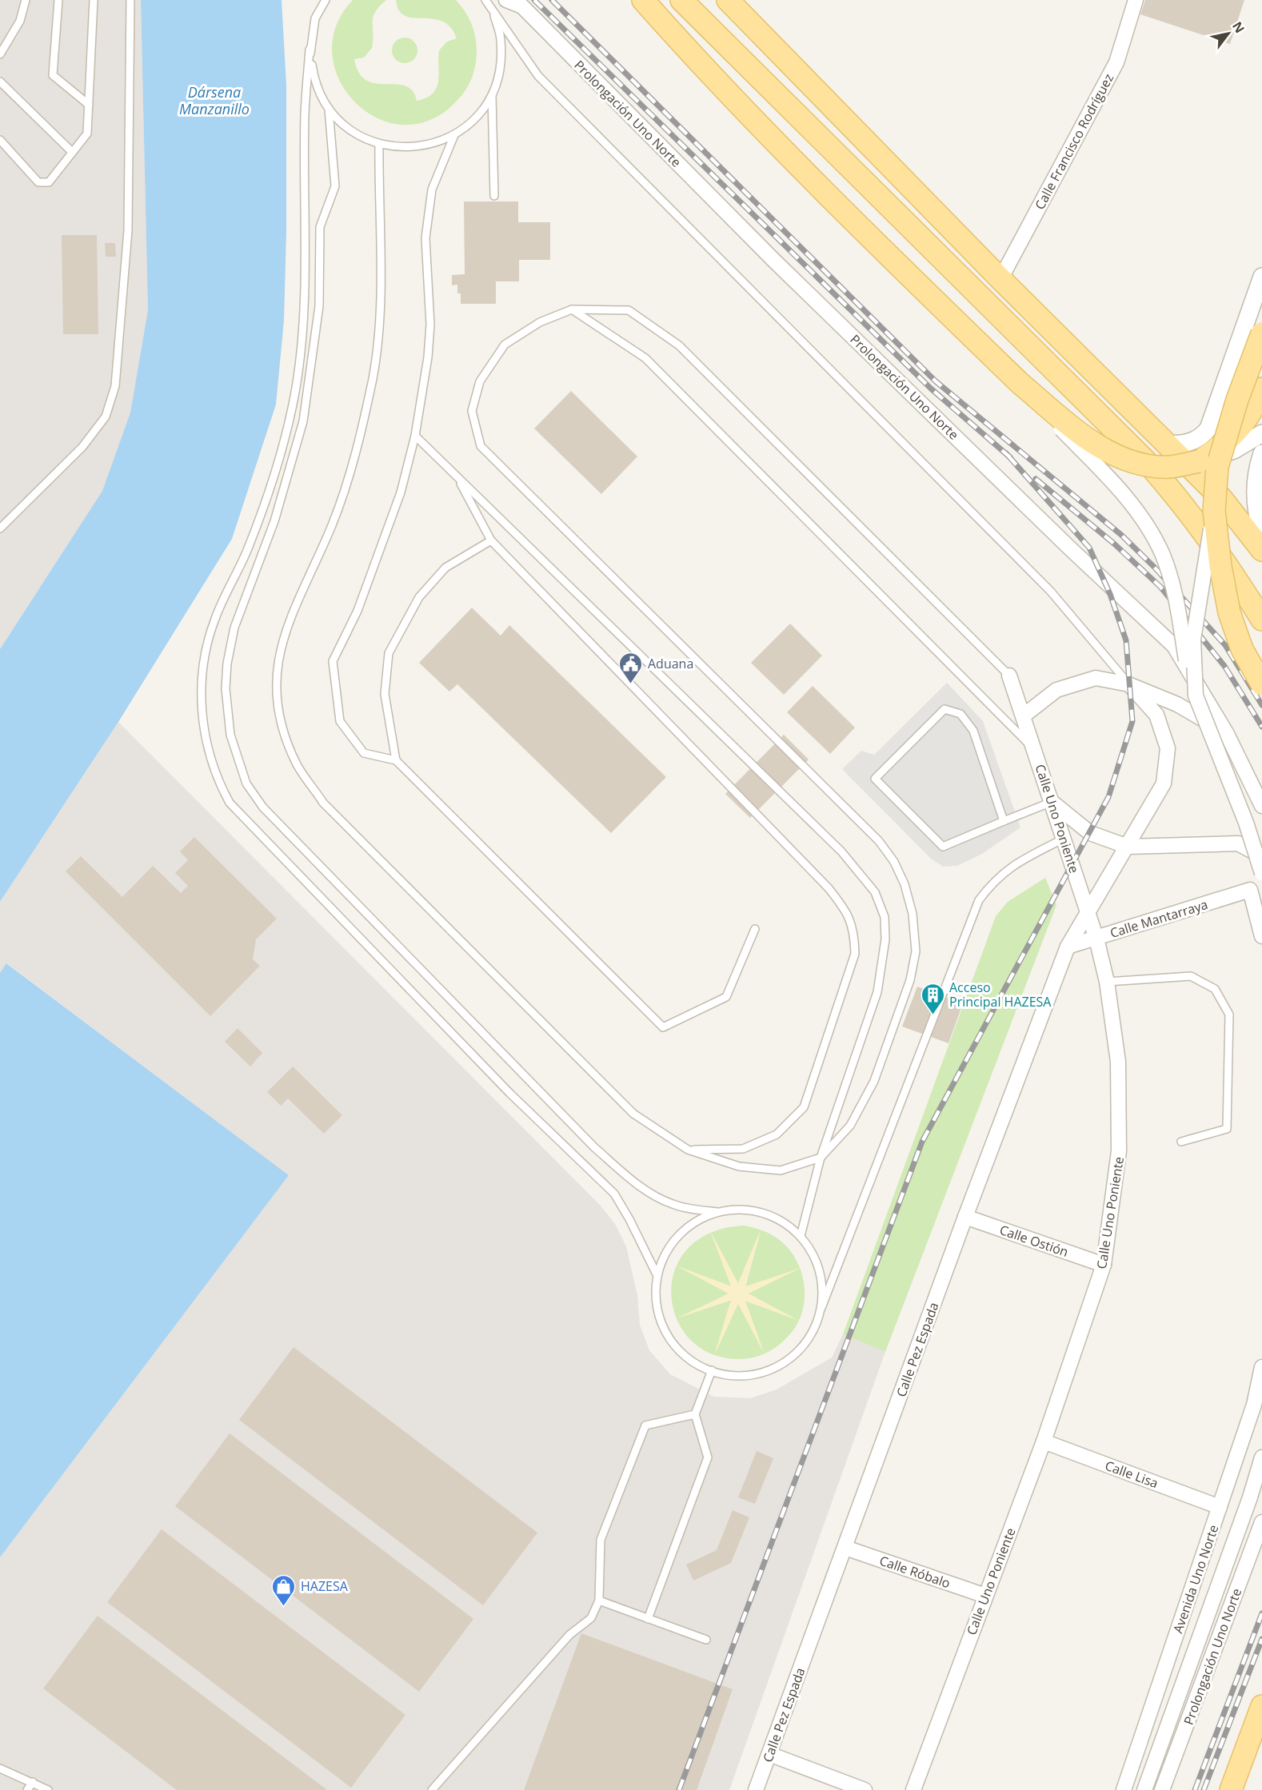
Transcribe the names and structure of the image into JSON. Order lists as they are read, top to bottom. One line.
{"streets":{"street":["Prolongación Uno Norte","Calle Francisco Rodríguez","Calle Uno Poniente","Calle Mantarraya","Calle Ostión","Calle Pez Espada","Calle Lisa","Calle Róbalo","Avenida Uno Norte"]},"crossings":[["Calle Uno Poniente","Calle Mantarraya"],["Calle Uno Poniente","Calle Ostión"],["Calle Uno Poniente","Calle Pez Espada"],["Calle Uno Poniente","Calle Lisa"],["Calle Uno Poniente","Calle Róbalo"],["Calle Mantarraya","Calle Pez Espada"],["Calle Ostión","Calle Pez Espada"],["Calle Pez Espada","Calle Róbalo"],["Calle Lisa","Avenida Uno Norte"]],"water":["Dársena Manzanillo"],"places":{"public building":["Aduana"],"building":["Acceso Principal HAZESA"],"shop":["HAZESA"]},"north":"top right"}
